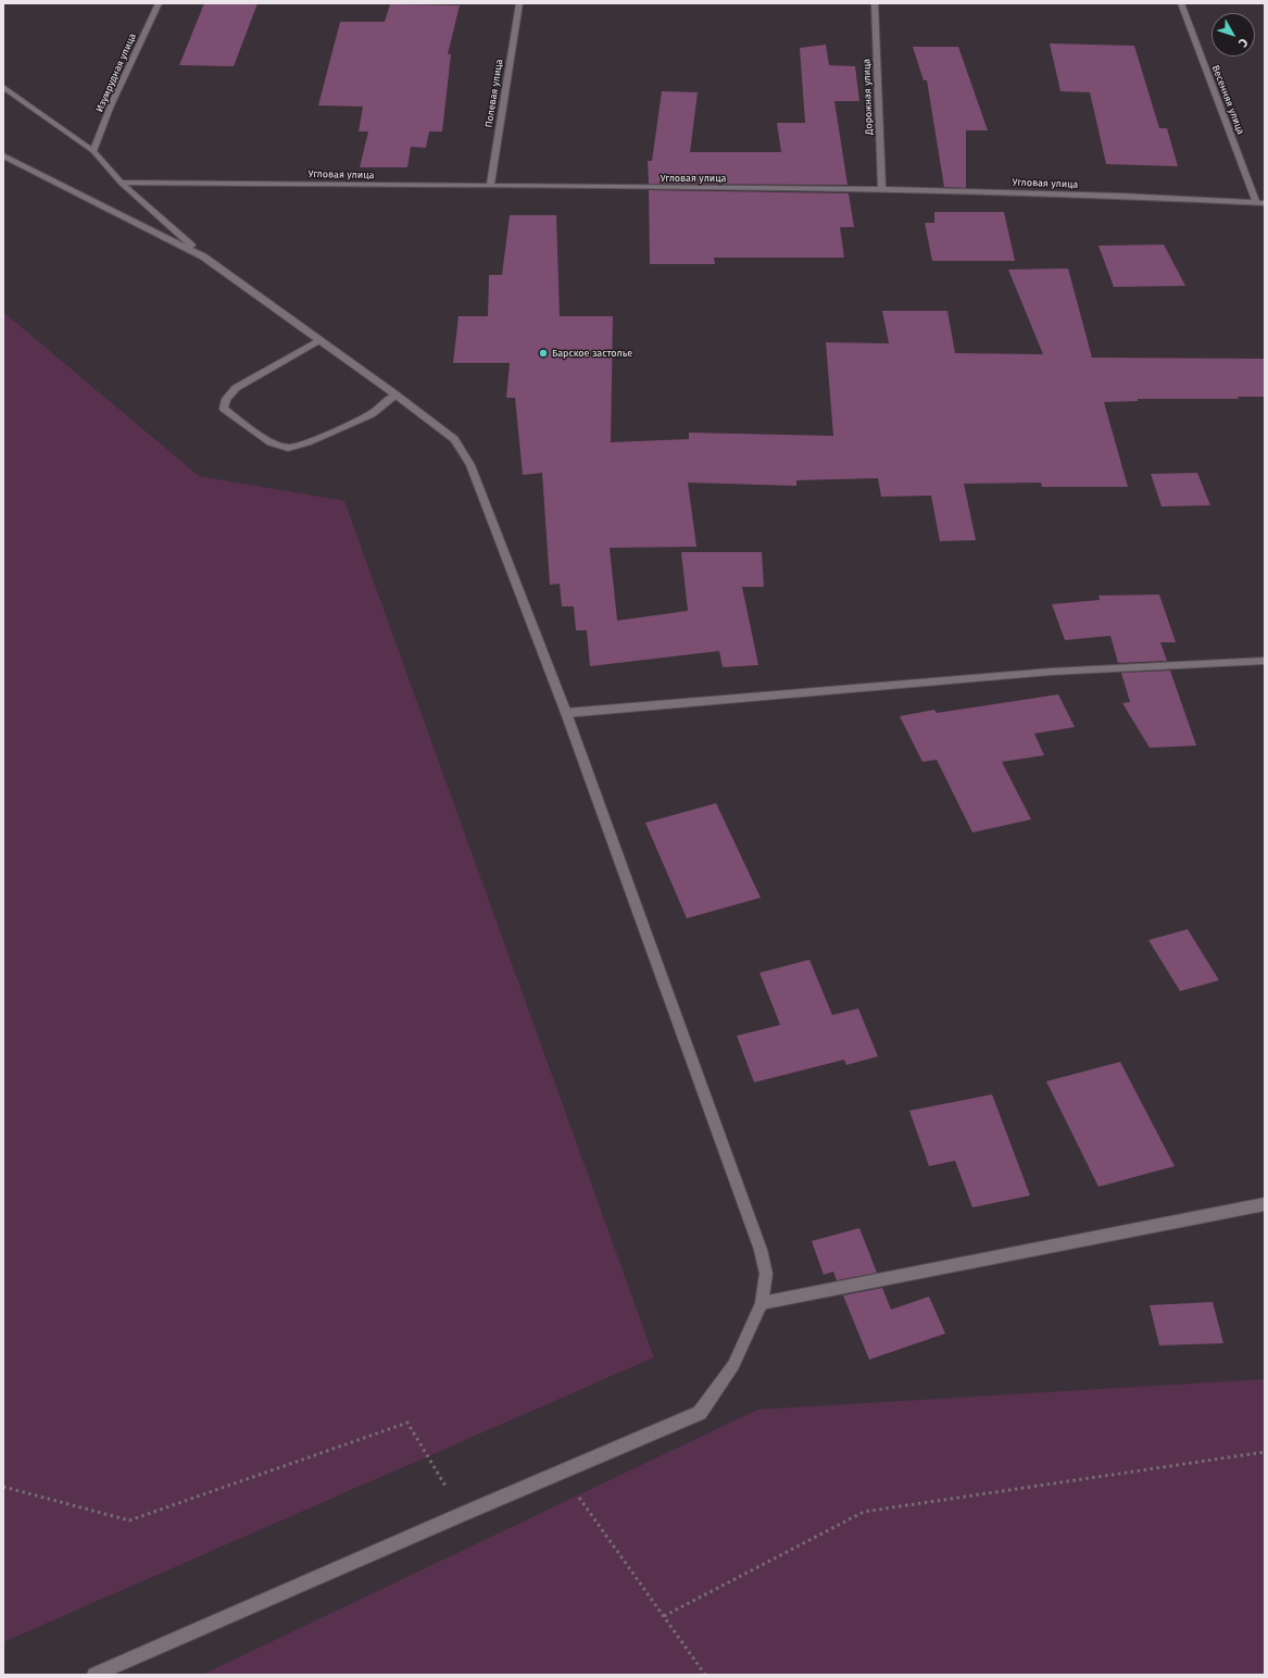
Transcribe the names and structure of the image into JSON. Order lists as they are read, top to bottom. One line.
{"streets":{"street":["Изумрудная улица","Полевая улица","Дорожная улица","Весенняя улица","Угловая улица"]},"crossings":[["Полевая улица","Угловая улица"],["Дорожная улица","Угловая улица"],["Весенняя улица","Угловая улица"]],"places":["Барское застолье"],"north":"bottom right"}
